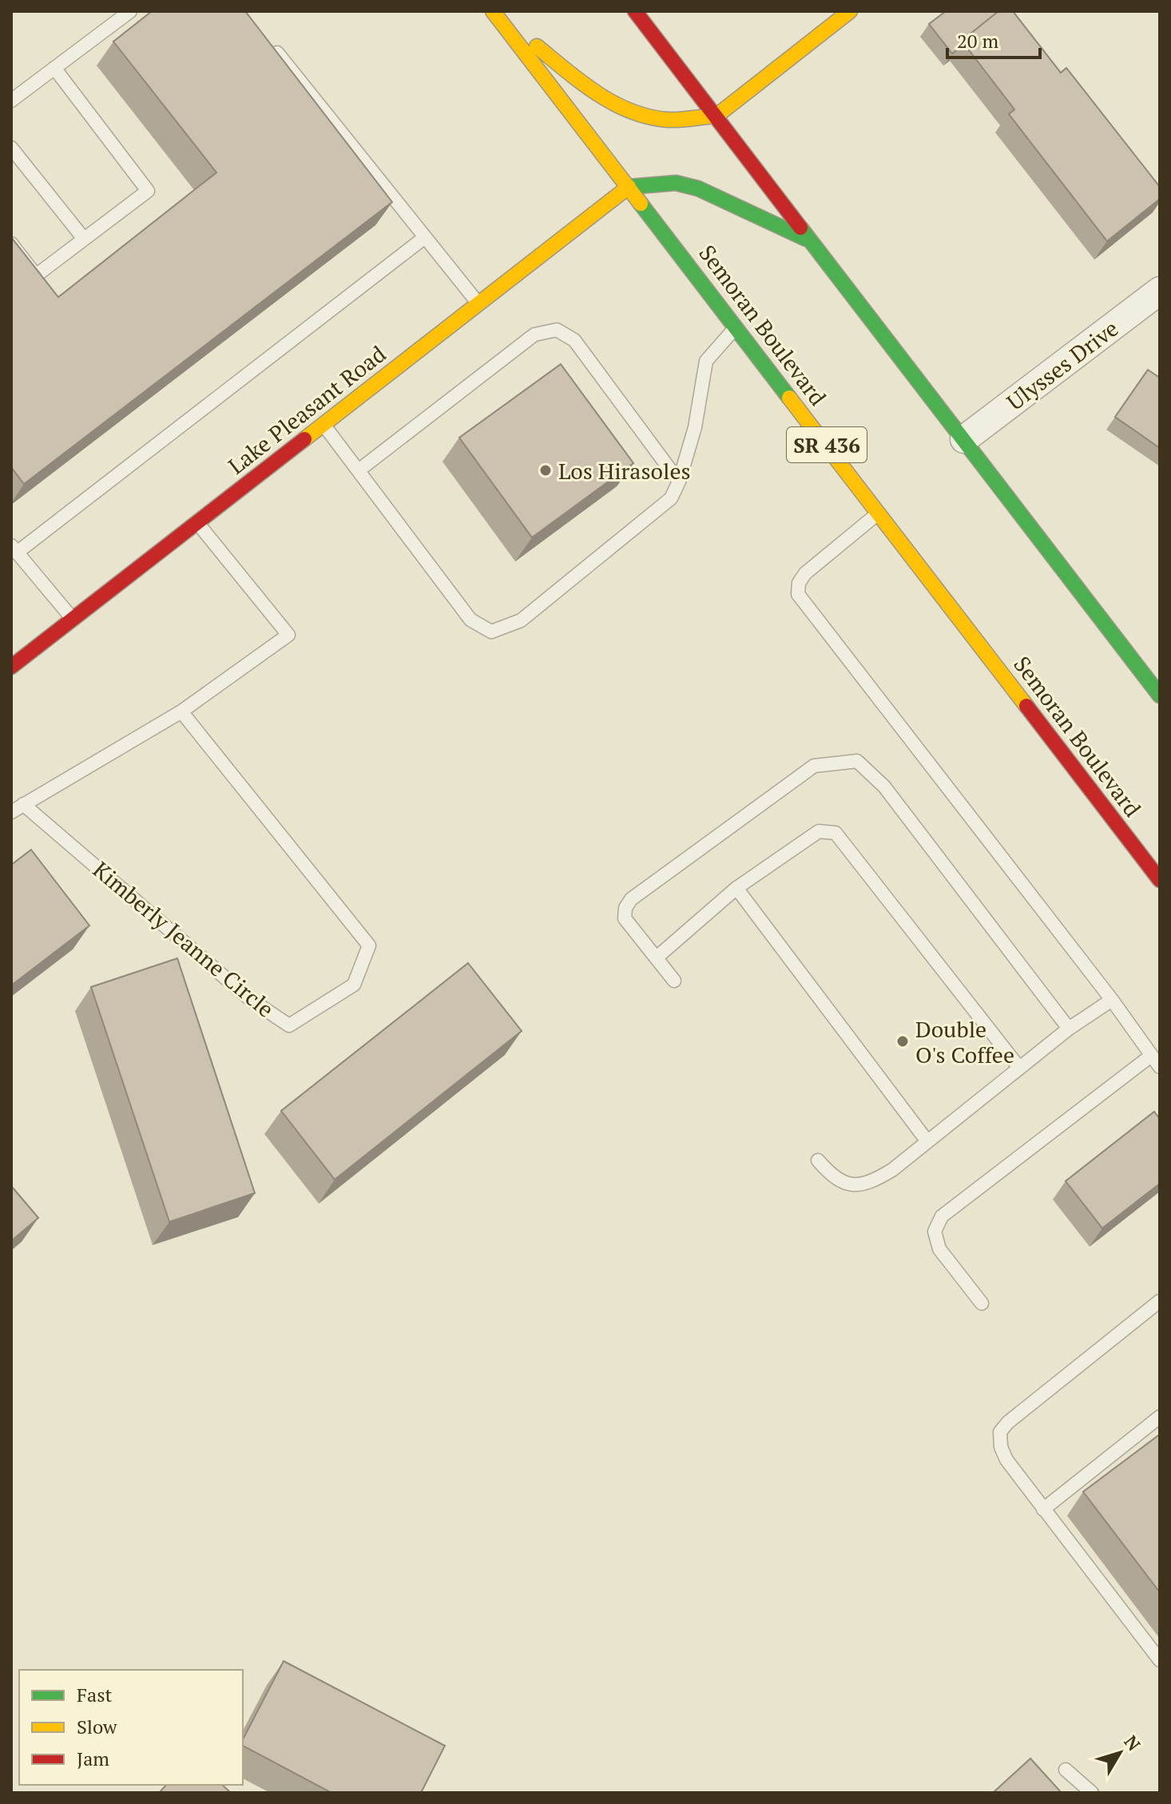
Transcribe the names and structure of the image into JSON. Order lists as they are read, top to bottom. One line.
{"streets":{"main road":["Semoran Boulevard","Lake Pleasant Road","SR 436"],"street":["Ulysses Drive"],"lane":["Kimberly Jeanne Circle"]},"crossings":[["Semoran Boulevard","Lake Pleasant Road"]],"places":["Los Hirasoles","Double O's Coffee"],"legend":["Fast","Slow","Jam"],"scale_bar":"20 m","north":"top right"}
